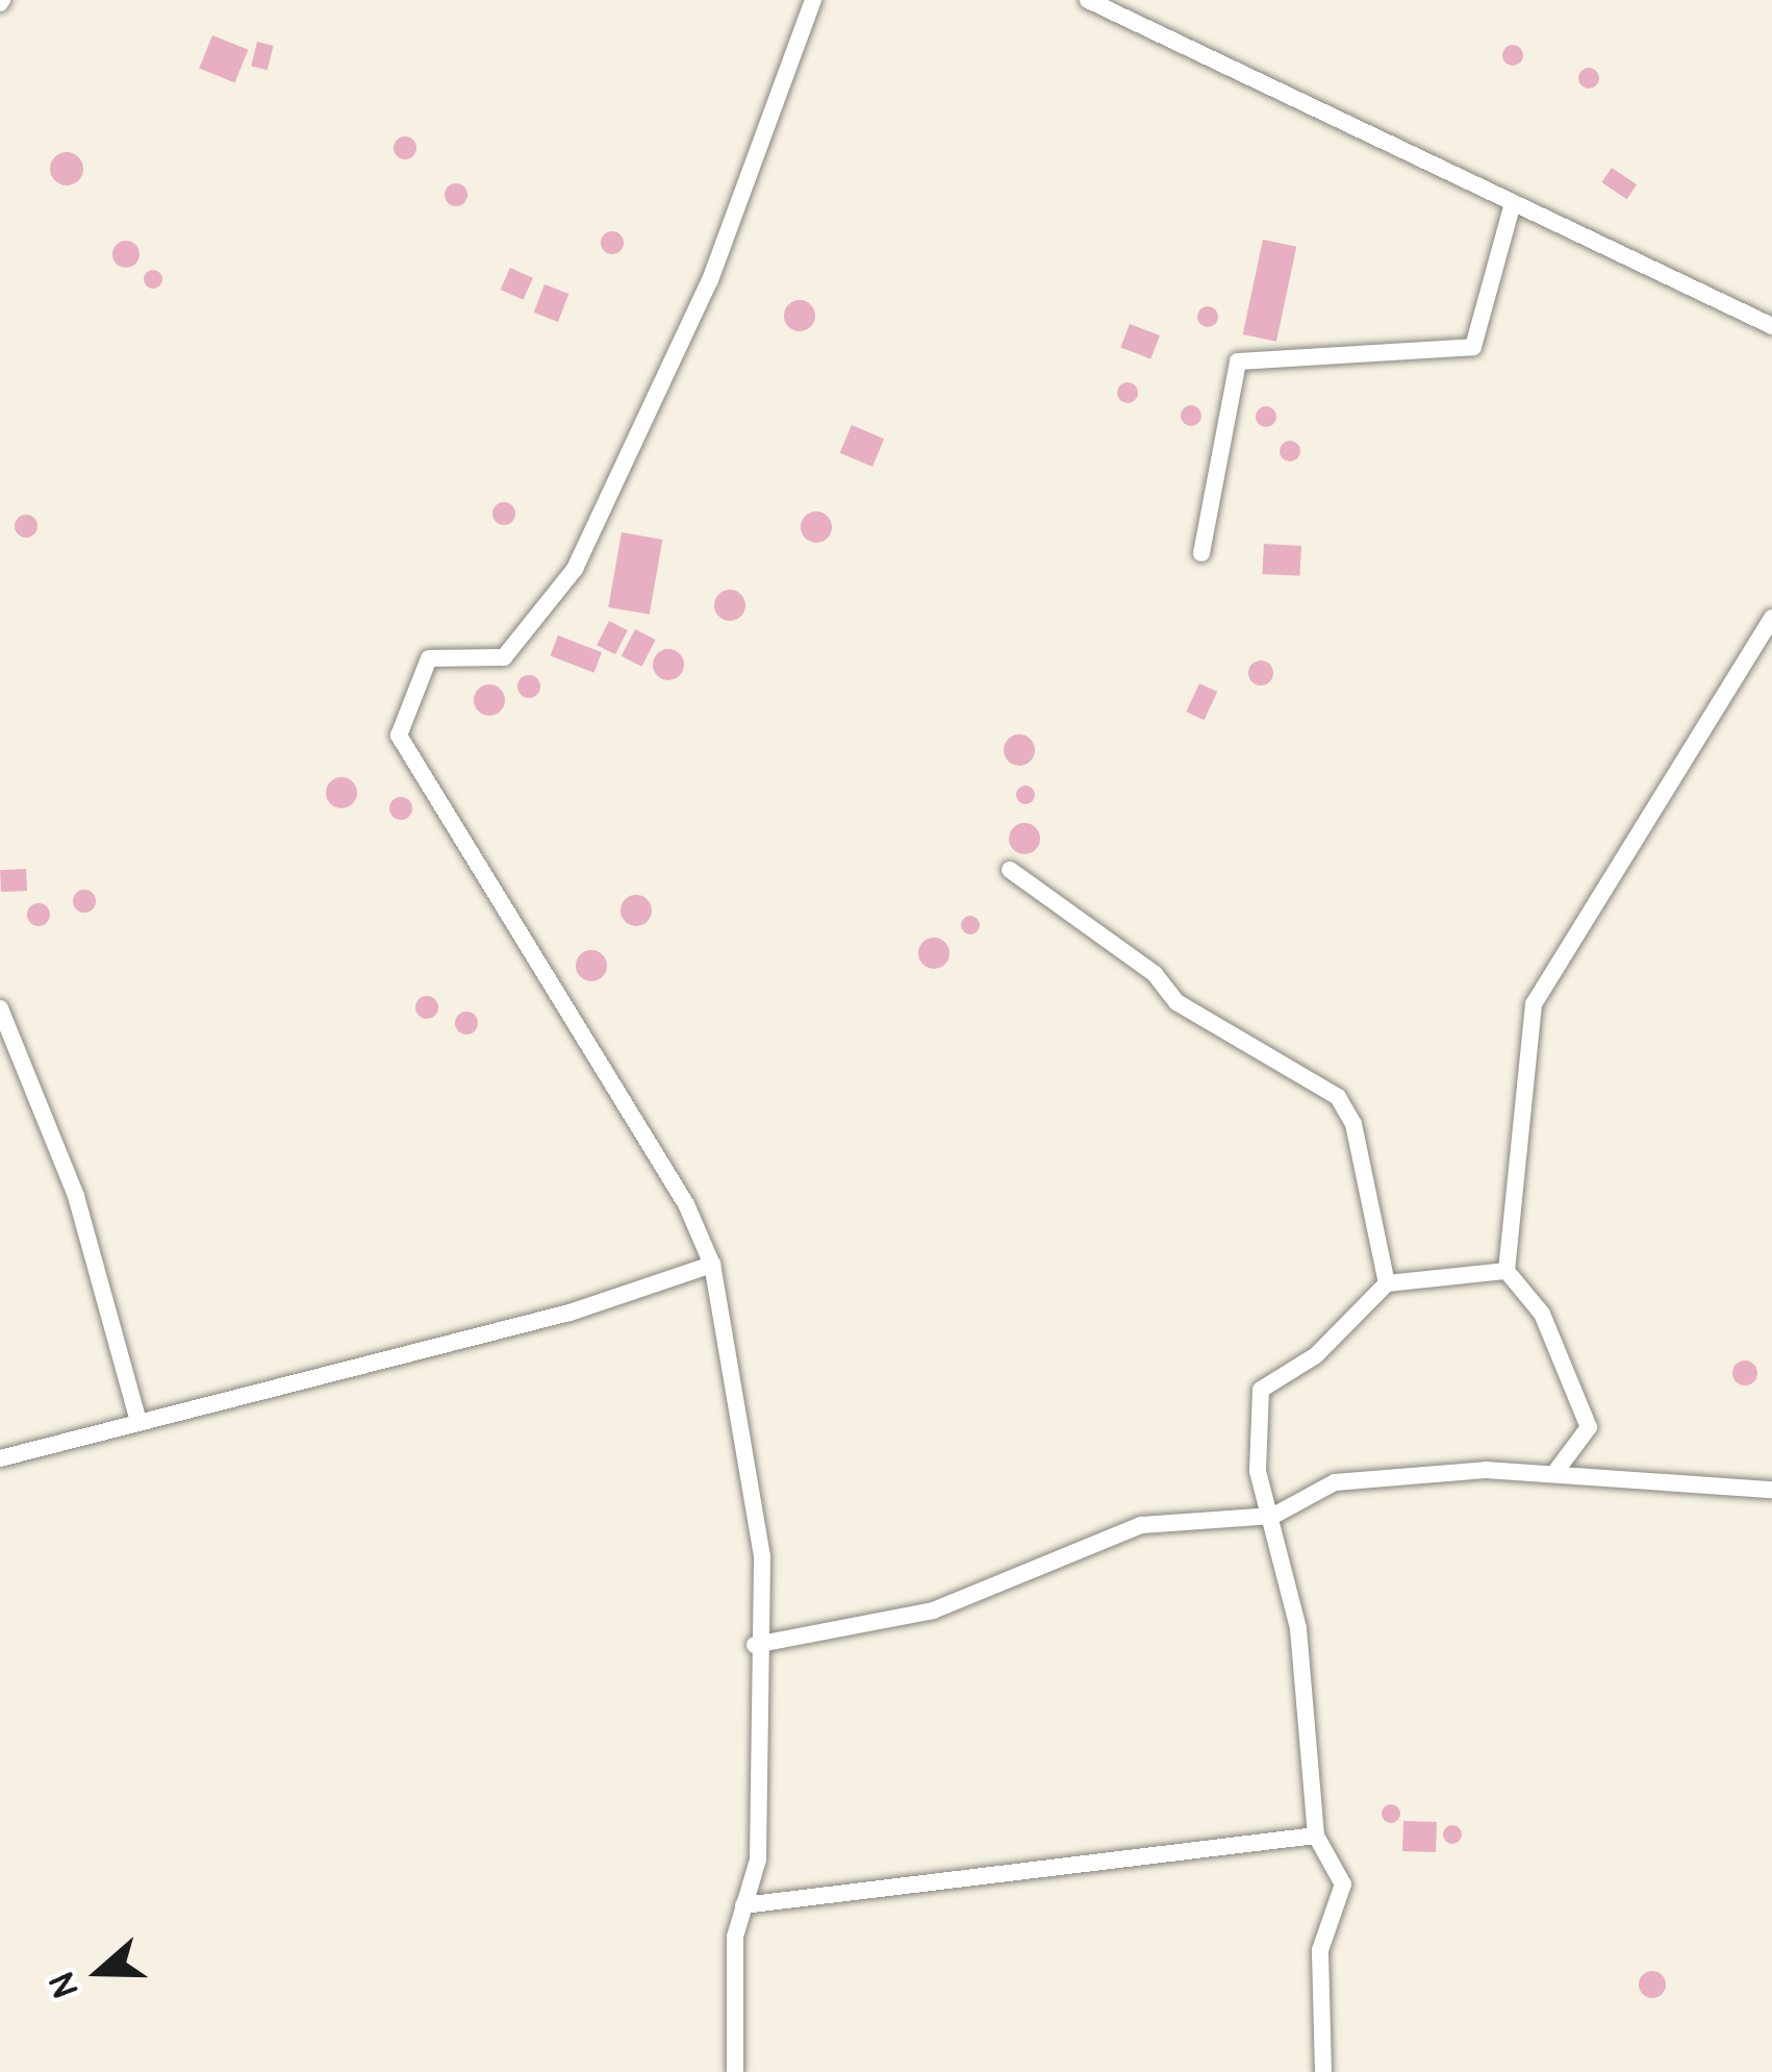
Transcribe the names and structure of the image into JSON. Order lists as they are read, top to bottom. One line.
{"north":"left"}
